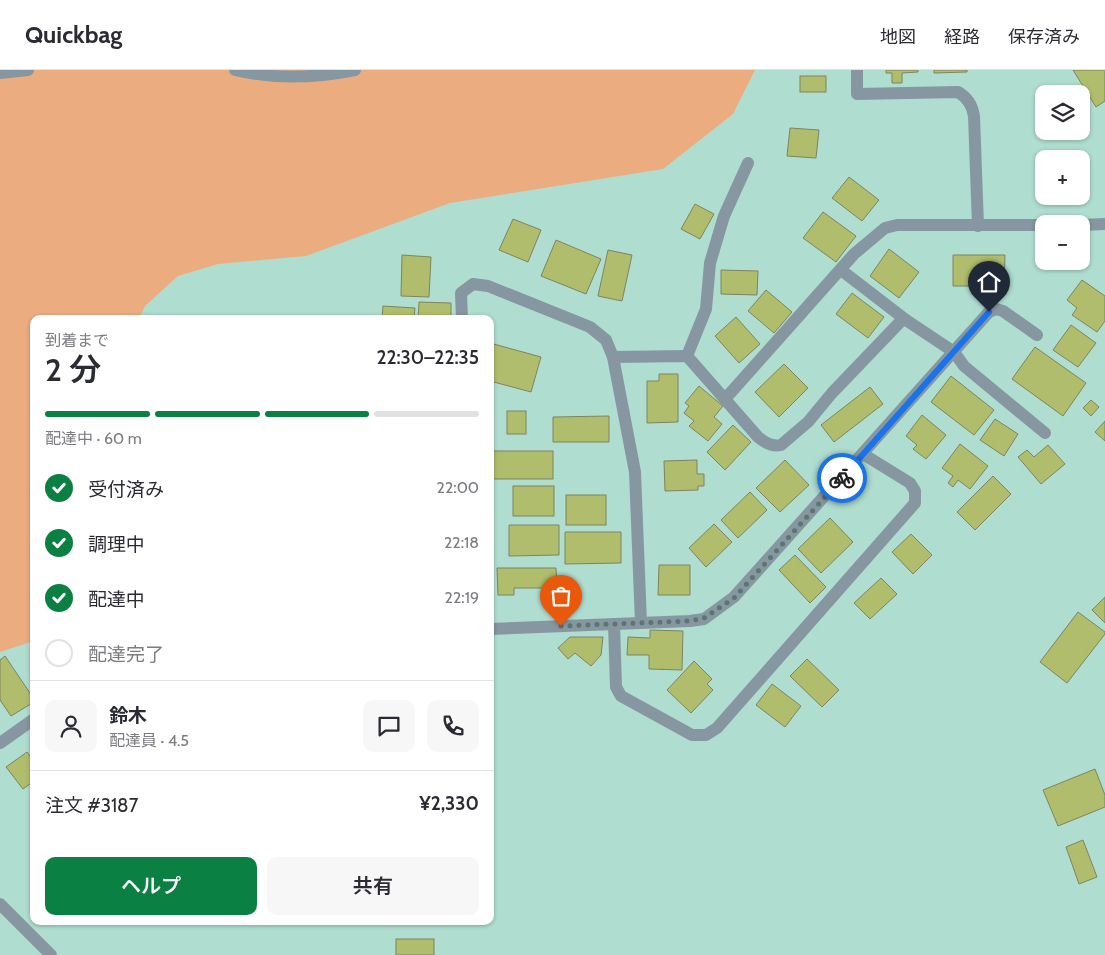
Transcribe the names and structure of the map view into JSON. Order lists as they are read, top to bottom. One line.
{"page":{"header":"Quickbag","nav":["地図","経路","保存済み"],"map_buttons":["+","−"],"heading":["2 分","到着まで","22:30–22:35"],"panel":["鈴木","配達員 · 4.5","注文 #3187","¥2,330"],"bar":"配達中 · 60 m","list":[["受付済み","22:00"],["調理中","22:18"],["配達中","22:19"],"配達完了"],"buttons":["ヘルプ","共有"]}}
